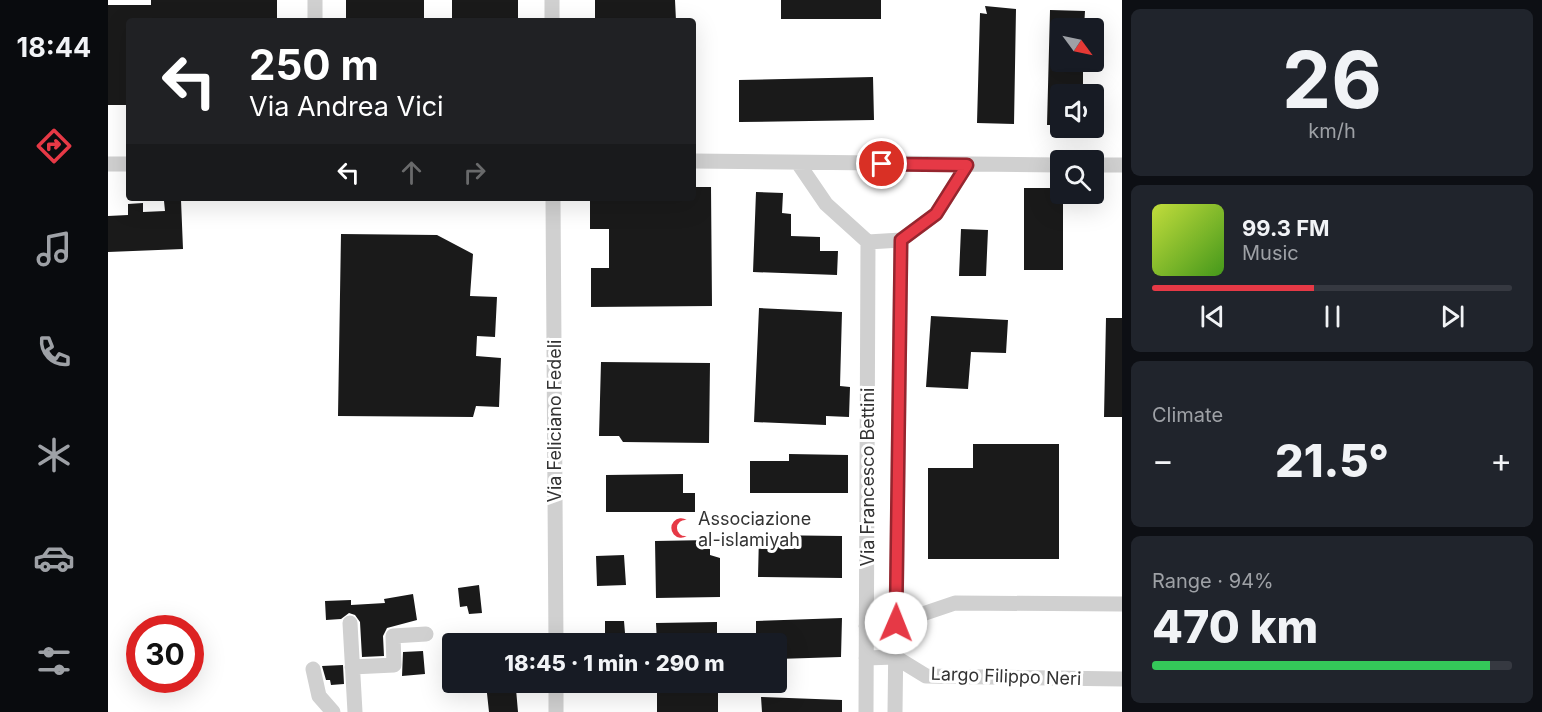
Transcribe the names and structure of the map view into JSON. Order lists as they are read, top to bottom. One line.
{"streets":{"street":["Via Feliciano Fedeli","Via Francesco Bettini","Largo Filippo Neri"]},"crossings":[["Via Francesco Bettini","Largo Filippo Neri"]],"places":{"mosque":["Associazione al-islamiyah"]},"north":"bottom right","page":{"tabs":"18:44","tile":[["26","km/h"],"Climate",["Range · 94%","470 km"]],"turn":["250 m","Via Andrea Vici"],"song":["99.3 FM","Music"],"heat":["−","21.5°","+"],"limit":"30","trip":"18:45 · 1 min · 290 m"}}
